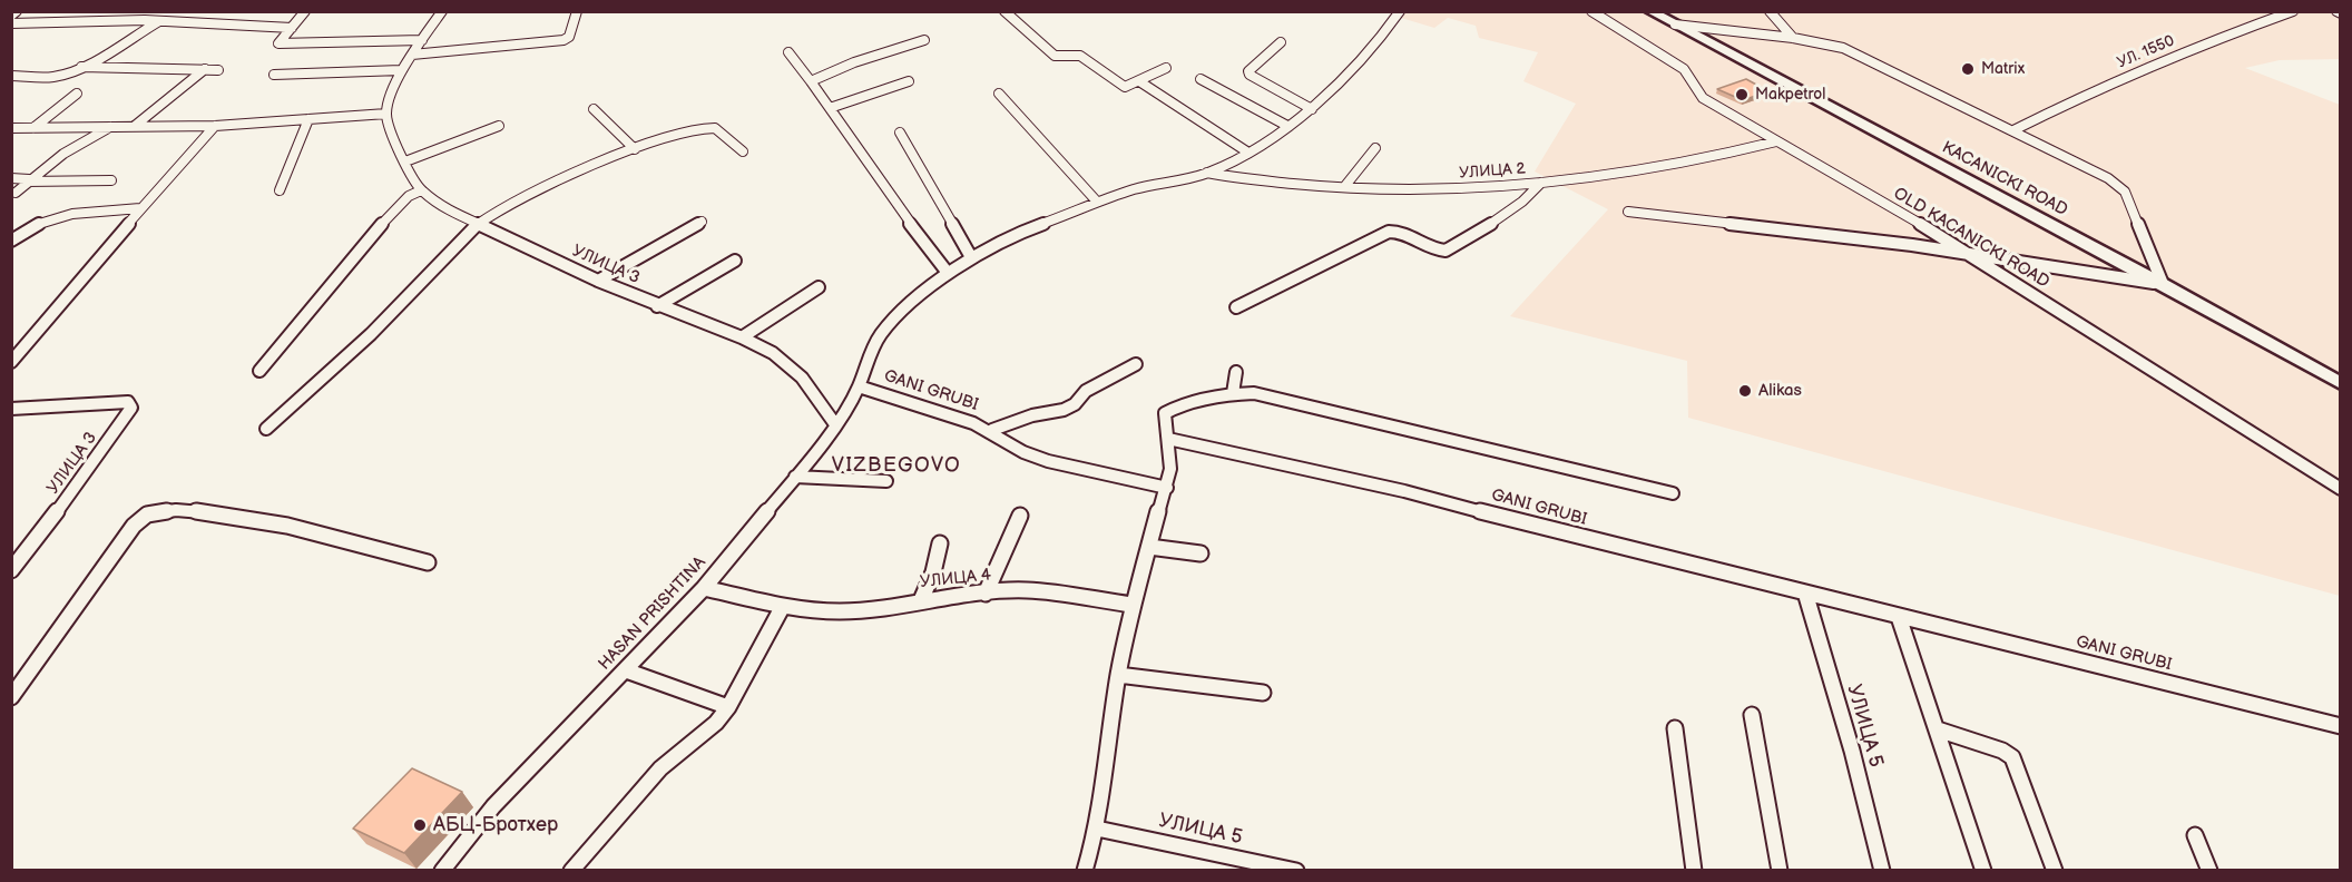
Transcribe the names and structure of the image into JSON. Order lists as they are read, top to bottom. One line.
{"streets":{"street":["УЛ. 1550","УЛИЦА 2","KACANICKI ROAD","OLD KACANICKI ROAD","УЛИЦА 3","GANI GRUBI","УЛИЦА 4","HASAN PRISHTINA","УЛИЦА 5"]},"crossings":[["УЛИЦА 2","OLD KACANICKI ROAD"],["УЛИЦА 2","HASAN PRISHTINA"],["УЛИЦА 3","HASAN PRISHTINA"],["GANI GRUBI","HASAN PRISHTINA"],["GANI GRUBI","УЛИЦА 5"],["УЛИЦА 4","HASAN PRISHTINA"]],"districts":["VIZBEGOVO"],"places":["Matrix","Makpetrol","Alikas","АБЦ-Бротхер"]}
